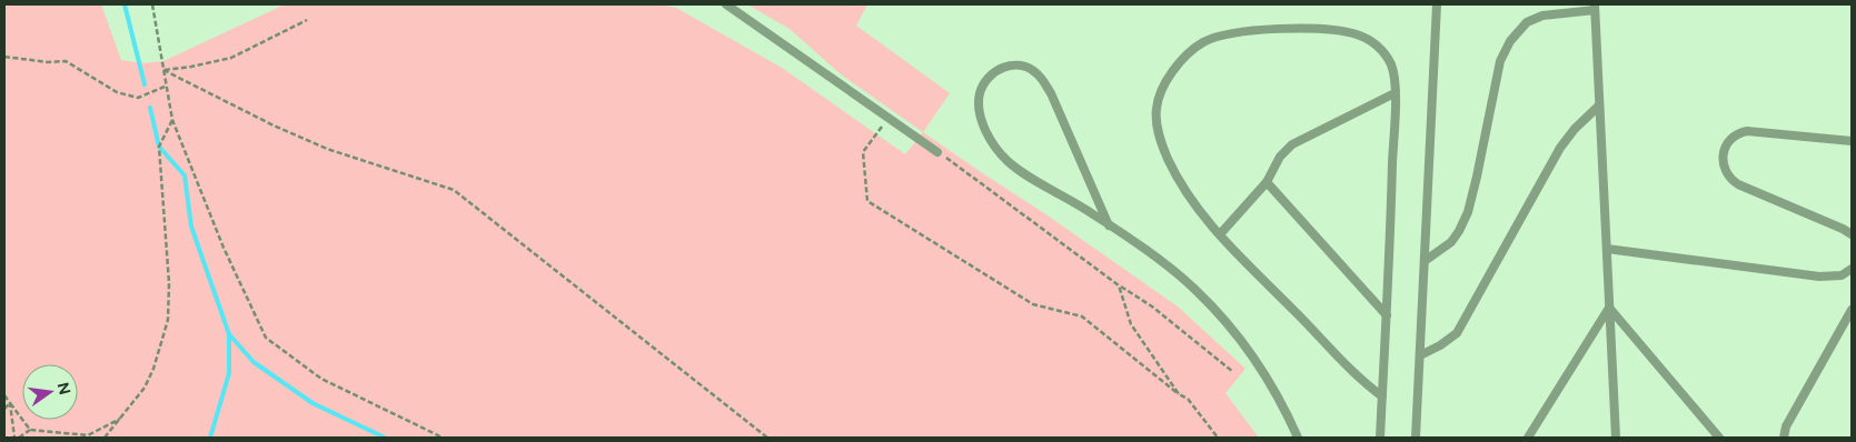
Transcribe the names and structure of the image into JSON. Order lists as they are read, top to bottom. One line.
{"north":"right"}
